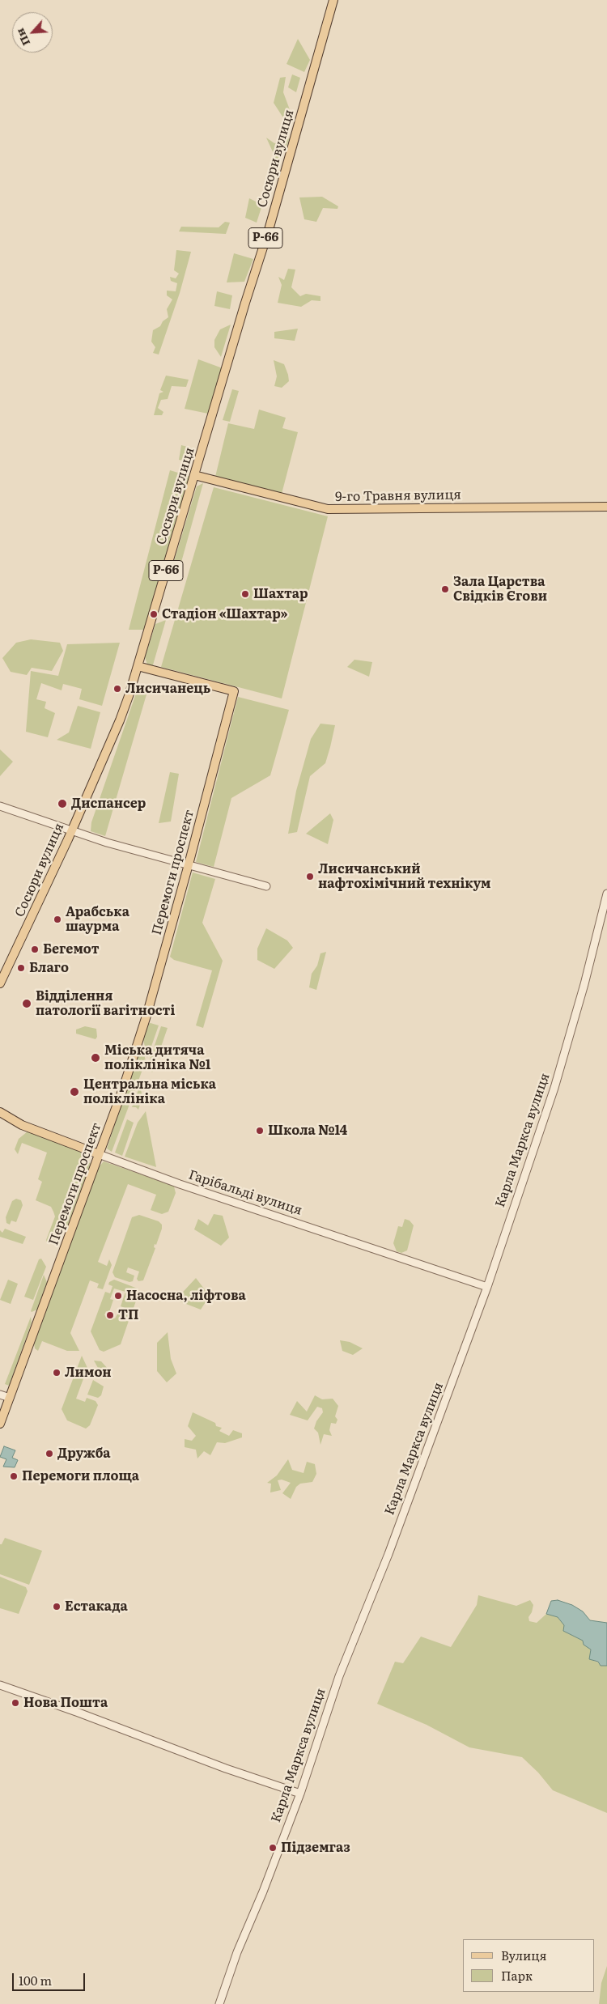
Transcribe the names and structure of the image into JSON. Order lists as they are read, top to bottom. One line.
{"streets":{"main road":["Сосюри вулиця","Р-66","9-го Травня вулиця","Перемоги проспект","Гарібальді вулиця"],"street":["Карла Маркса вулиця"]},"crossings":[["Сосюри вулиця","9-го Травня вулиця"],["Сосюри вулиця","Перемоги проспект"],["Перемоги проспект","Гарібальді вулиця"],["Карла Маркса вулиця","Гарібальді вулиця"]],"places":["Зала Царства Свідків Єгови","Шахтар","Стадіон «Шахтар»","Лисичанець","Диспансер","Лисичанський нафтохімічний технікум","Арабська шаурма","Бегемот","Благо","Відділення патології вагітності","Міська дитяча поліклініка №1","Центральна міська полiклiнiка","Школа №14","Насосна, ліфтова","ТП","Лимон","Дружба","Перемоги площа","Естакада","Нова Пошта","Підземгаз"],"legend":["Вулиця","Парк"],"scale_bar":"100 m","north":"bottom left"}
